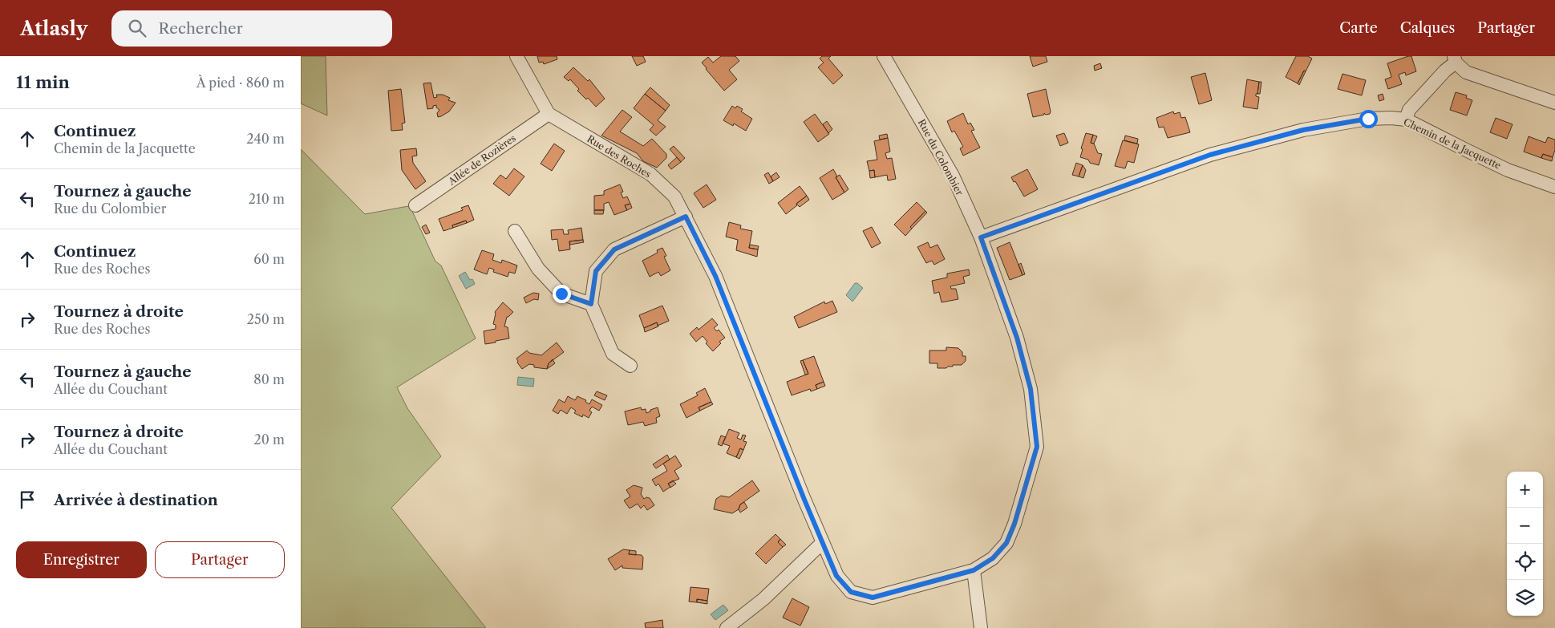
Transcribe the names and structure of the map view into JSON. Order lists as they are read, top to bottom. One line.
{"streets":{"street":["Chemin de la Jacquette","Rue des Roches","Rue du Colombier","Allée de Rozières"]},"crossings":[["Chemin de la Jacquette","Rue du Colombier"],["Rue des Roches","Rue du Colombier"],["Rue des Roches","Allée de Rozières"]],"page":{"header":"Atlasly","search":"Rechercher","nav":["Carte","Calques","Partager"],"heading":["11 min","À pied · 860 m"],"list":[["Continuez","Chemin de la Jacquette","240 m"],["Tournez à gauche","Rue du Colombier","210 m"],["Continuez","Rue des Roches","60 m"],["Tournez à droite","Rue des Roches","250 m"],["Tournez à gauche","Allée du Couchant","80 m"],["Tournez à droite","Allée du Couchant","20 m"],"Arrivée à destination"],"map_buttons":["+","−"],"buttons":["Enregistrer","Partager"]}}
